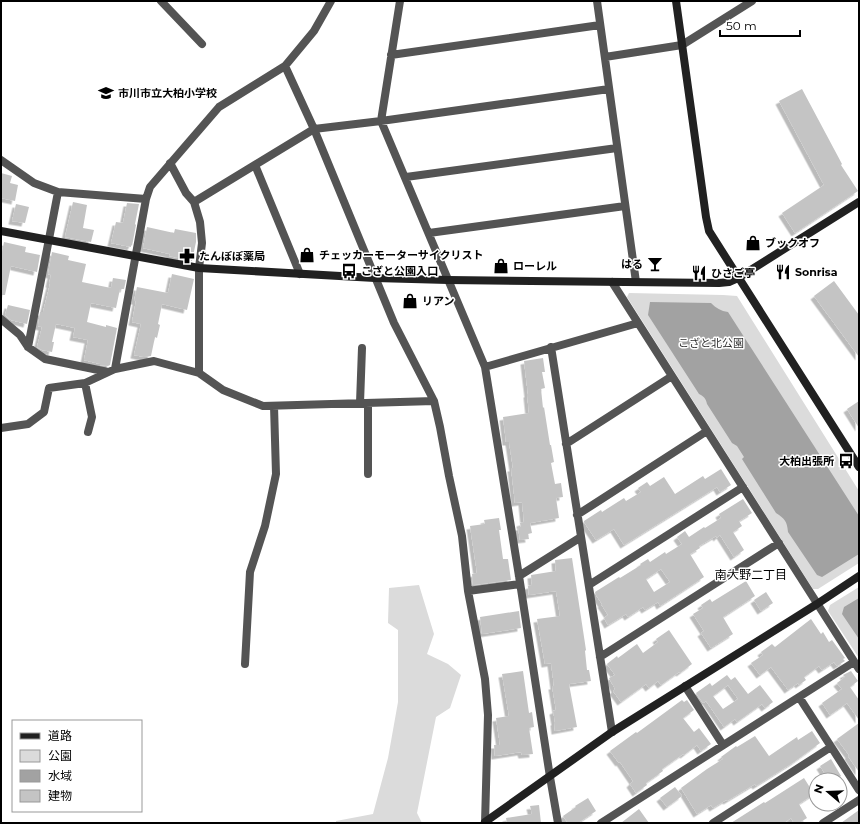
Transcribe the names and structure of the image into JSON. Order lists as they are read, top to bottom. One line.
{"districts":["南大野二丁目"],"parks":["こざと北公園"],"places":{"school or university":["市川市立大柏小学校"],"shop":["ブックオフ","チェッカーモーターサイクリスト","ローレル","リアン"],"pharmacy":["たんぽぽ薬局"],"bar":["はる"],"bus stop":["こざと公園入口","大柏出張所"],"restaurant":["Sonrisa","ひさご亭"]},"legend":["道路","公園","水域","建物"],"scale_bar":"50 m","north":"left"}
